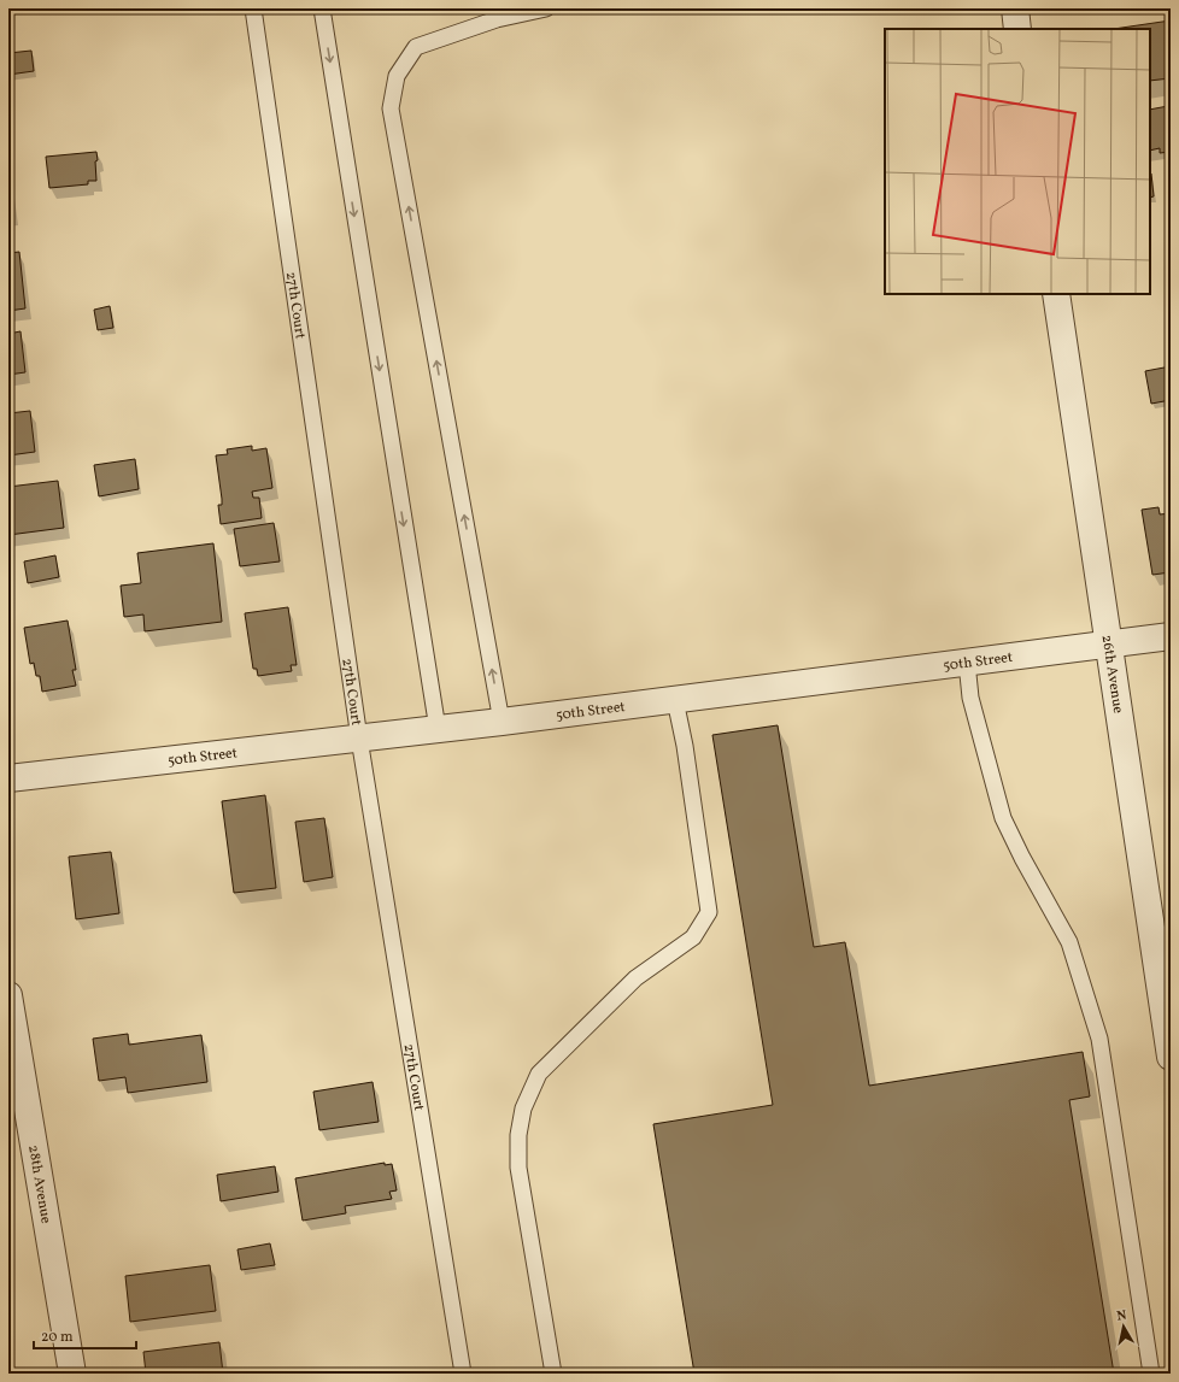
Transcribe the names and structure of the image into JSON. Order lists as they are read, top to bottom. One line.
{"streets":{"street":["50th Street","26th Avenue","28th Avenue"],"lane":["27th Court"]},"crossings":[["27th Court","50th Street"],["50th Street","26th Avenue"]],"scale_bar":"20 m","north":"top"}
